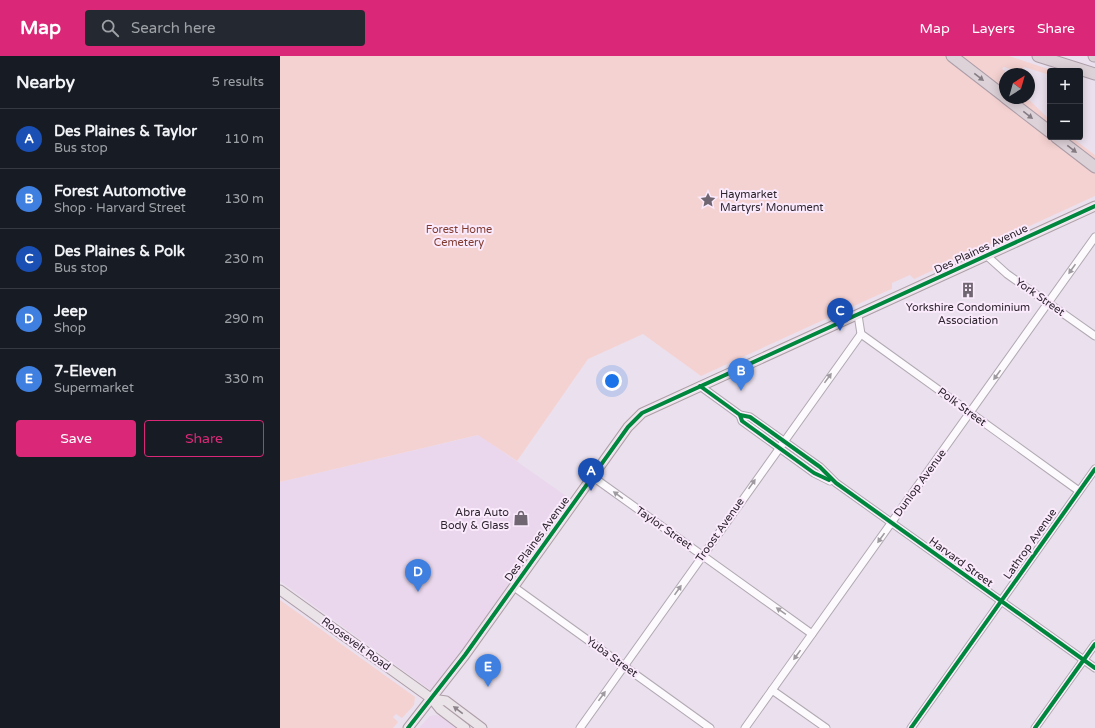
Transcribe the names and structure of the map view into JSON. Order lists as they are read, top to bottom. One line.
{"streets":{"main road":["Des Plaines Avenue","Roosevelt Road"],"street":["York Street","Polk Street","Dunlop Avenue","Taylor Street","Troost Avenue","Lathrop Avenue","Harvard Street","Yuba Street"]},"crossings":[["Des Plaines Avenue","York Street"],["Des Plaines Avenue","Taylor Street"],["Des Plaines Avenue","Harvard Street"],["Des Plaines Avenue","Roosevelt Road"],["Des Plaines Avenue","Yuba Street"],["York Street","Dunlop Avenue"],["Polk Street","Dunlop Avenue"],["Polk Street","Troost Avenue"],["Polk Street","Lathrop Avenue"],["Dunlop Avenue","Taylor Street"],["Dunlop Avenue","Harvard Street"],["Taylor Street","Troost Avenue"],["Troost Avenue","Harvard Street"],["Troost Avenue","Yuba Street"],["Lathrop Avenue","Harvard Street"]],"one_way":["Dunlop Avenue","Taylor Street","Troost Avenue"],"parks":["Forest Home Cemetery"],"places":{"place":["Haymarket Martyrs' Monument"],"building":["Yorkshire Condominium Association"],"shop":["Abra Auto Body & Glass"]},"north":"top right","page":{"header":"Map","search":"Search here","nav":["Map","Layers","Share"],"heading":["Nearby","5 results"],"map_buttons":["+","−"],"list":[{"mark":"A","name":"Des Plaines & Taylor","note":"Bus stop","value":"110 m"},{"mark":"B","name":"Forest Automotive","note":"Shop · Harvard Street","value":"130 m"},{"mark":"C","name":"Des Plaines & Polk","note":"Bus stop","value":"230 m"},{"mark":"D","name":"Jeep","note":"Shop","value":"290 m"},{"mark":"E","name":"7-Eleven","note":"Supermarket","value":"330 m"}],"pins":["C","B","A","D","E"],"buttons":["Save","Share"]}}
